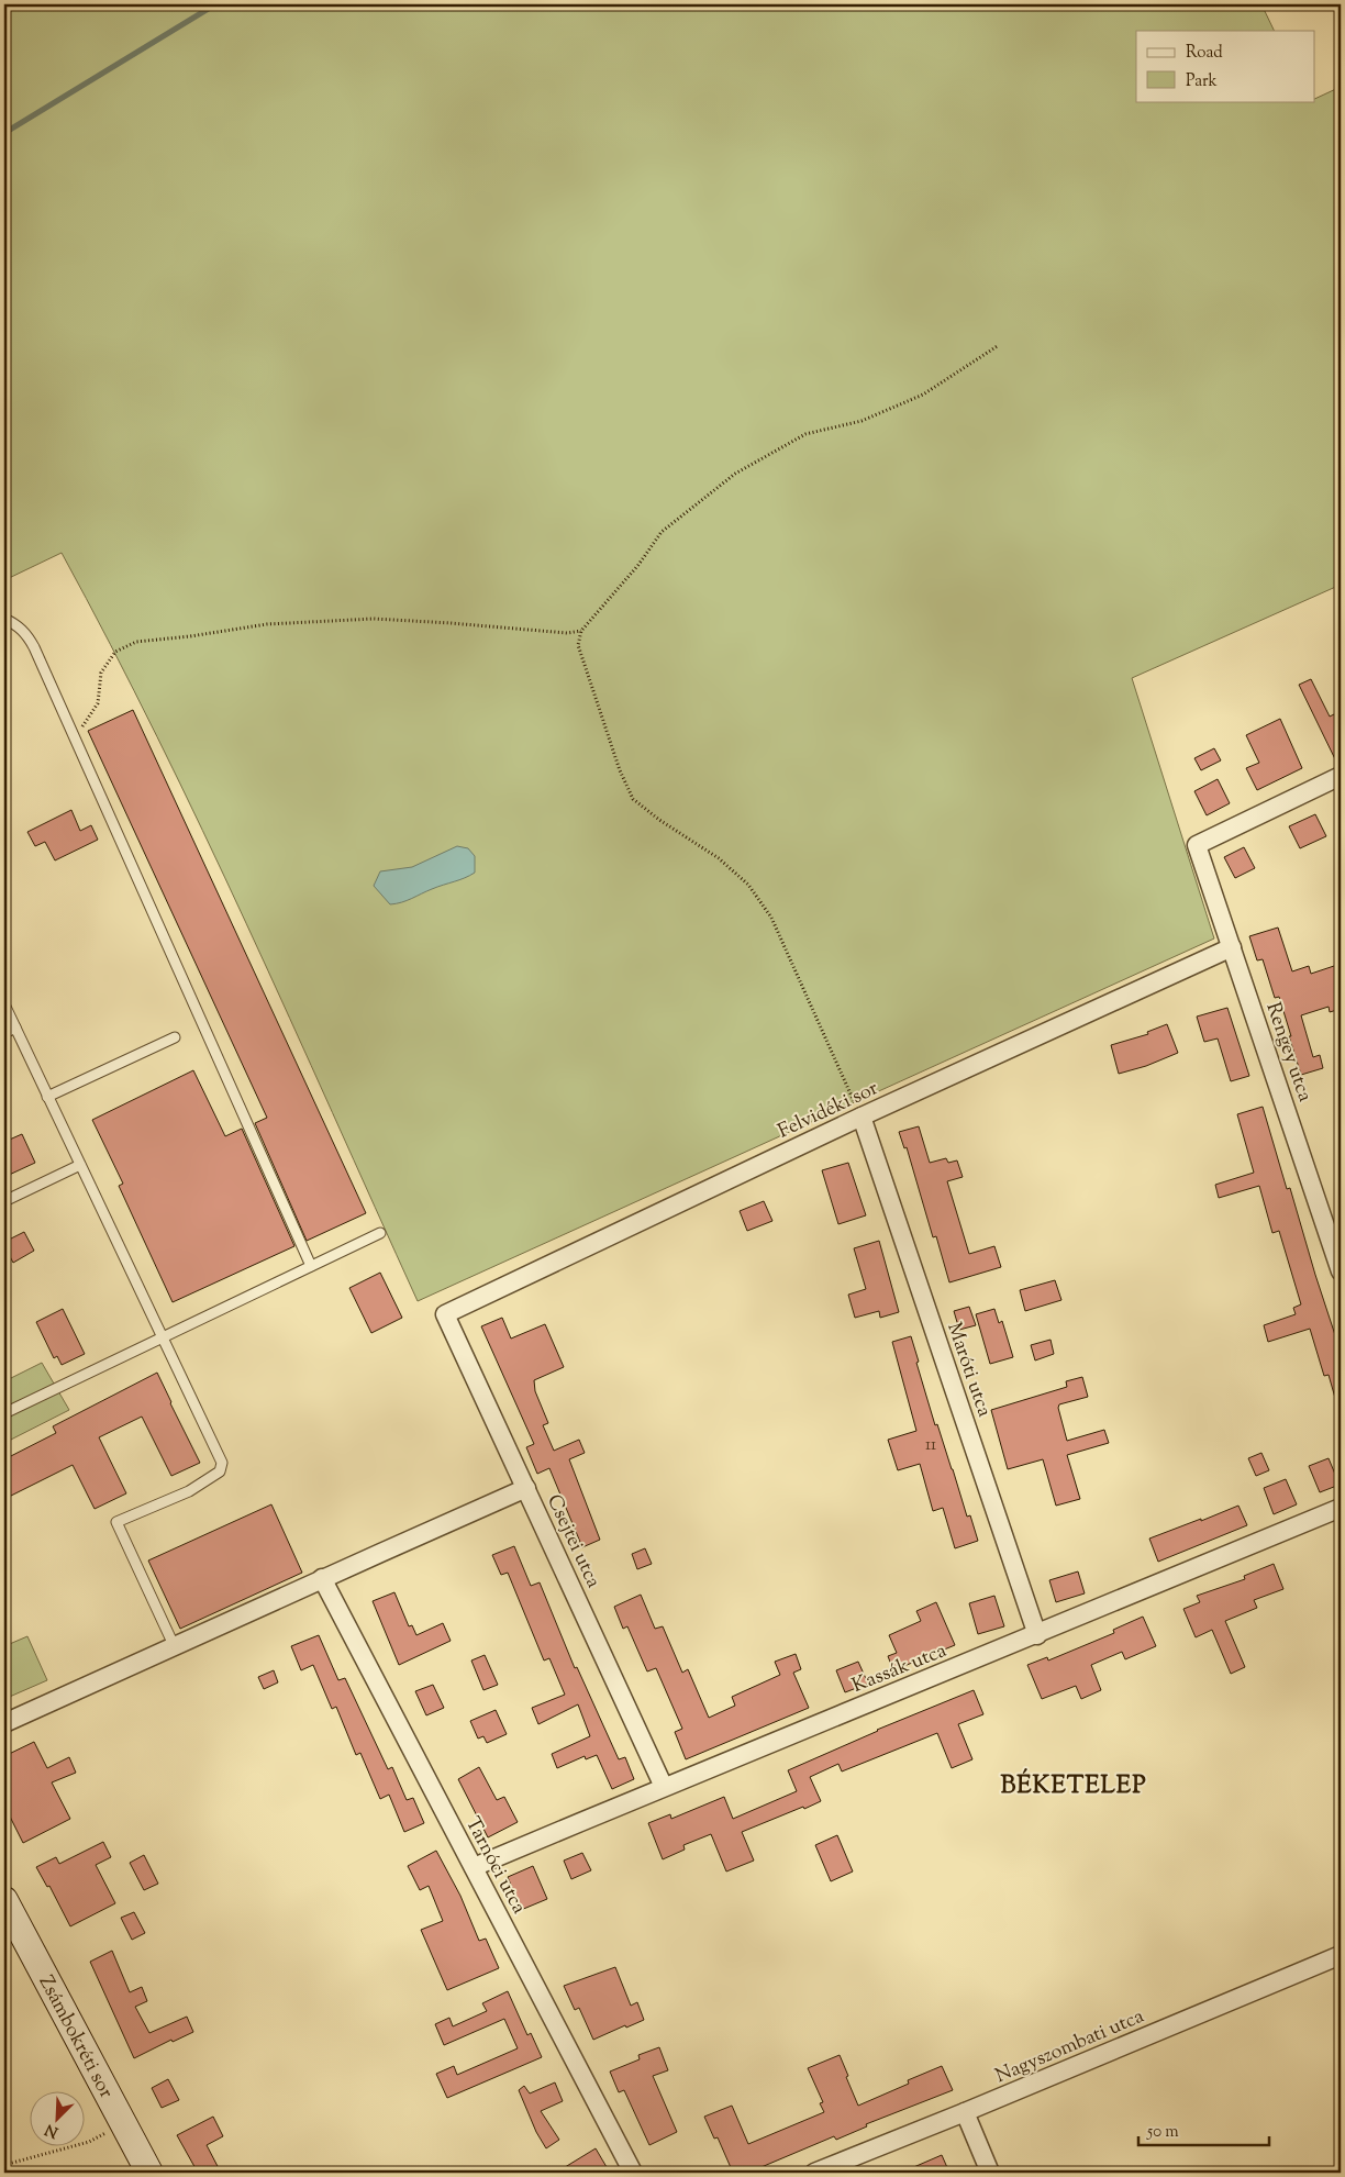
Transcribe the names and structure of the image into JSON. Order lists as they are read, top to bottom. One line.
{"streets":{"street":["Rengey utca","Felvidéki sor","Maróti utca","Csejtei utca","Kassák utca","Tarnóci utca","Zsámbokréti sor","Nagyszombati utca"]},"crossings":[["Rengey utca","Felvidéki sor"],["Felvidéki sor","Maróti utca"],["Felvidéki sor","Csejtei utca"],["Maróti utca","Kassák utca"],["Csejtei utca","Kassák utca"],["Kassák utca","Tarnóci utca"]],"districts":["BÉKETELEP"],"house_numbers":["11"],"legend":["Road","Park"],"scale_bar":"50 m","north":"bottom left"}
